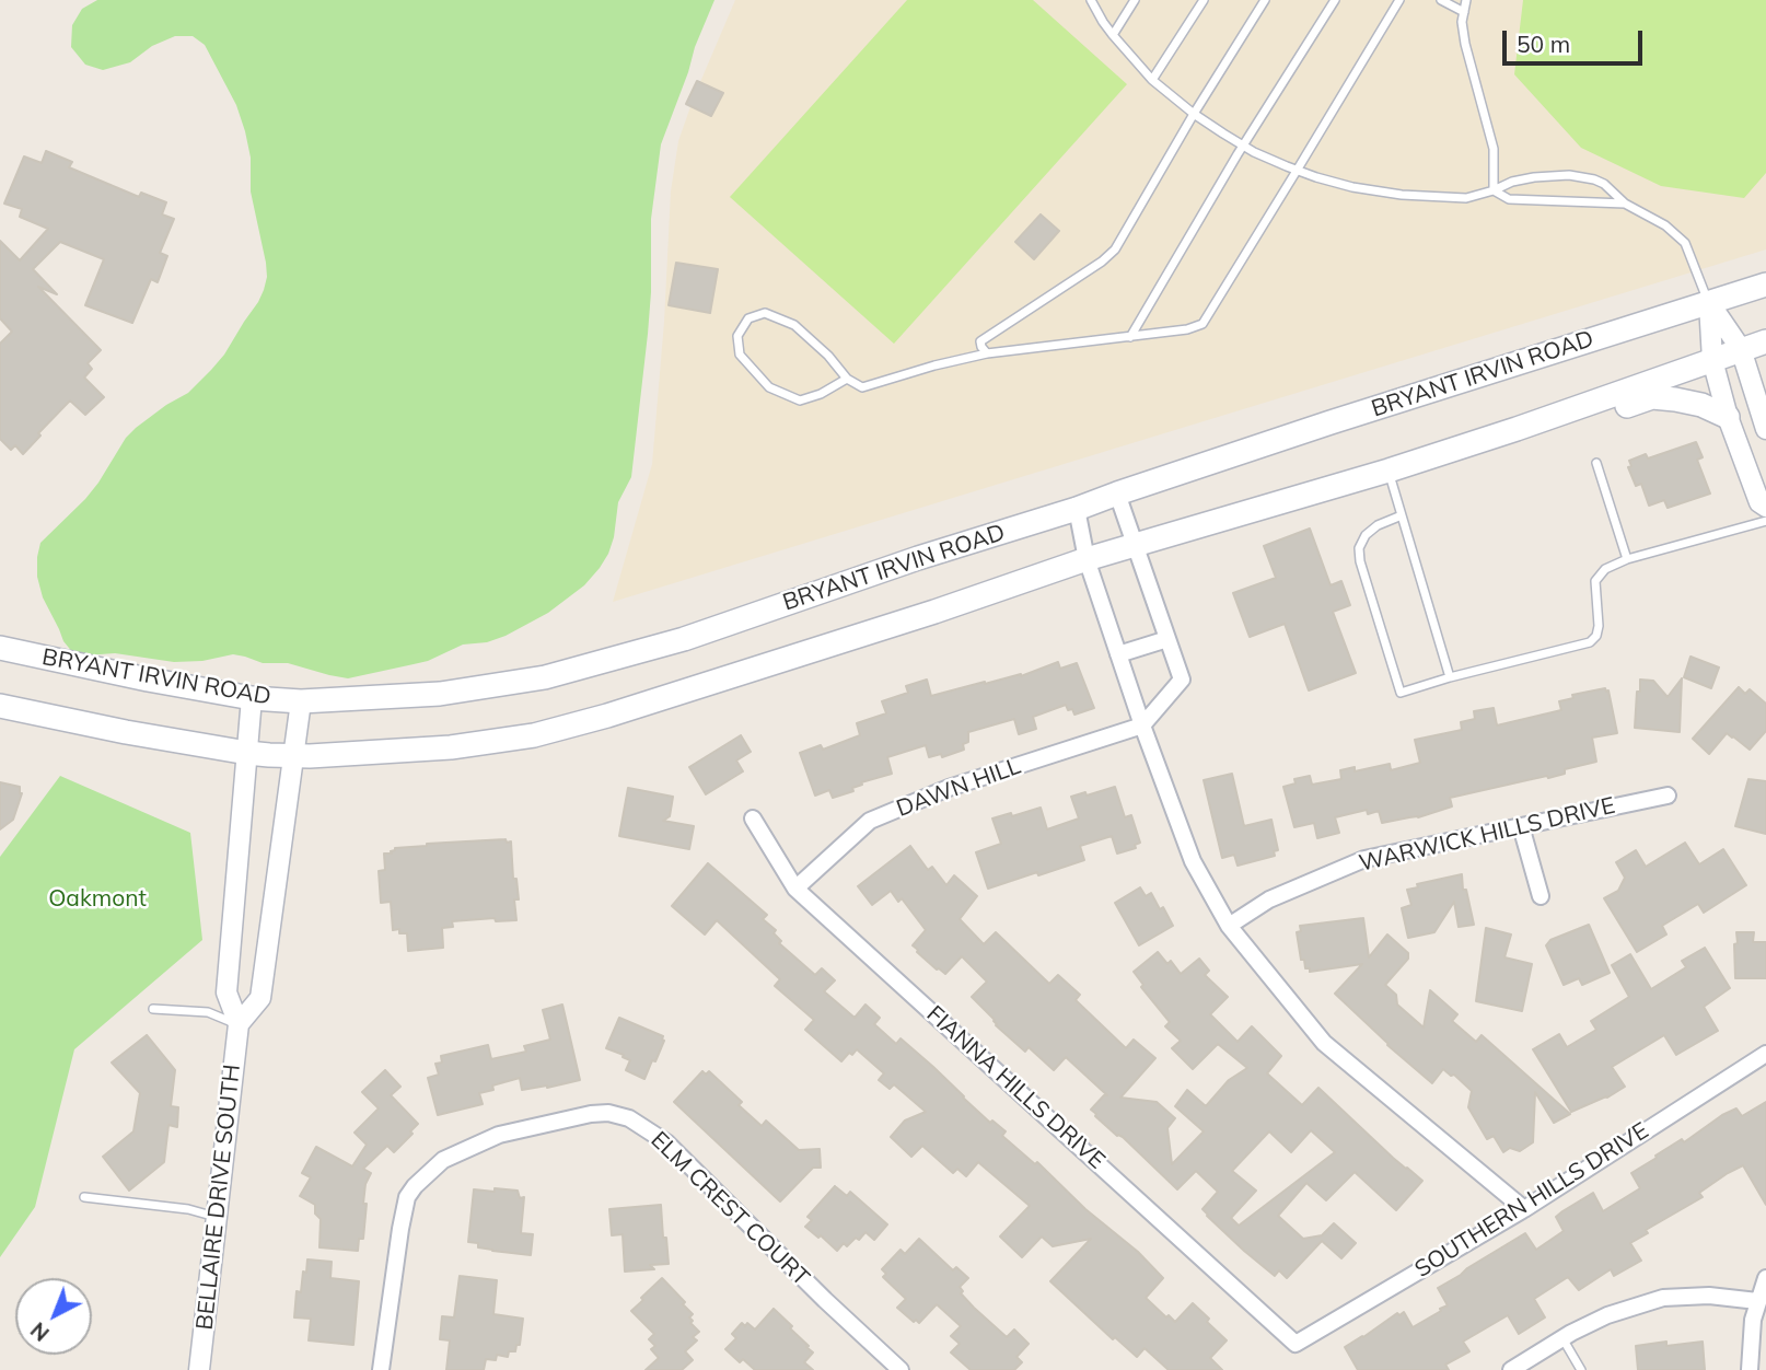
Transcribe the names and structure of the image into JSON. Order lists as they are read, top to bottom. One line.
{"streets":{"main road":["BRYANT IRVIN ROAD"],"street":["DAWN HILL","WARWICK HILLS DRIVE","FIANNA HILLS DRIVE","BELLAIRE DRIVE SOUTH","SOUTHERN HILLS DRIVE","ELM CREST COURT"]},"crossings":[["BRYANT IRVIN ROAD","BELLAIRE DRIVE SOUTH"],["DAWN HILL","FIANNA HILLS DRIVE"],["FIANNA HILLS DRIVE","SOUTHERN HILLS DRIVE"]],"parks":["Oakmont"],"scale_bar":"50 m","north":"bottom left"}
